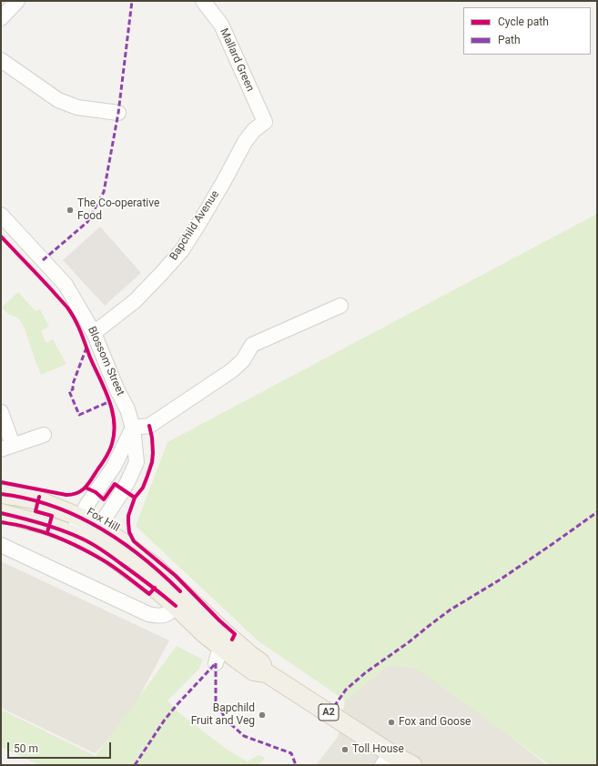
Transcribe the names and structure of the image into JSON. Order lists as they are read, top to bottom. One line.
{"streets":{"main road":["Fox Hill","A2"],"street":["Mallard Green","Bapchild Avenue","Blossom Street"]},"crossings":[["Mallard Green","Bapchild Avenue"],["Bapchild Avenue","Blossom Street"],["Blossom Street","Fox Hill"],["Fox Hill","A2"]],"places":["The Co-operative Food","Bapchild Fruit and Veg","Fox and Goose","Toll House"],"legend":["Cycle path","Path"],"scale_bar":"50 m"}
